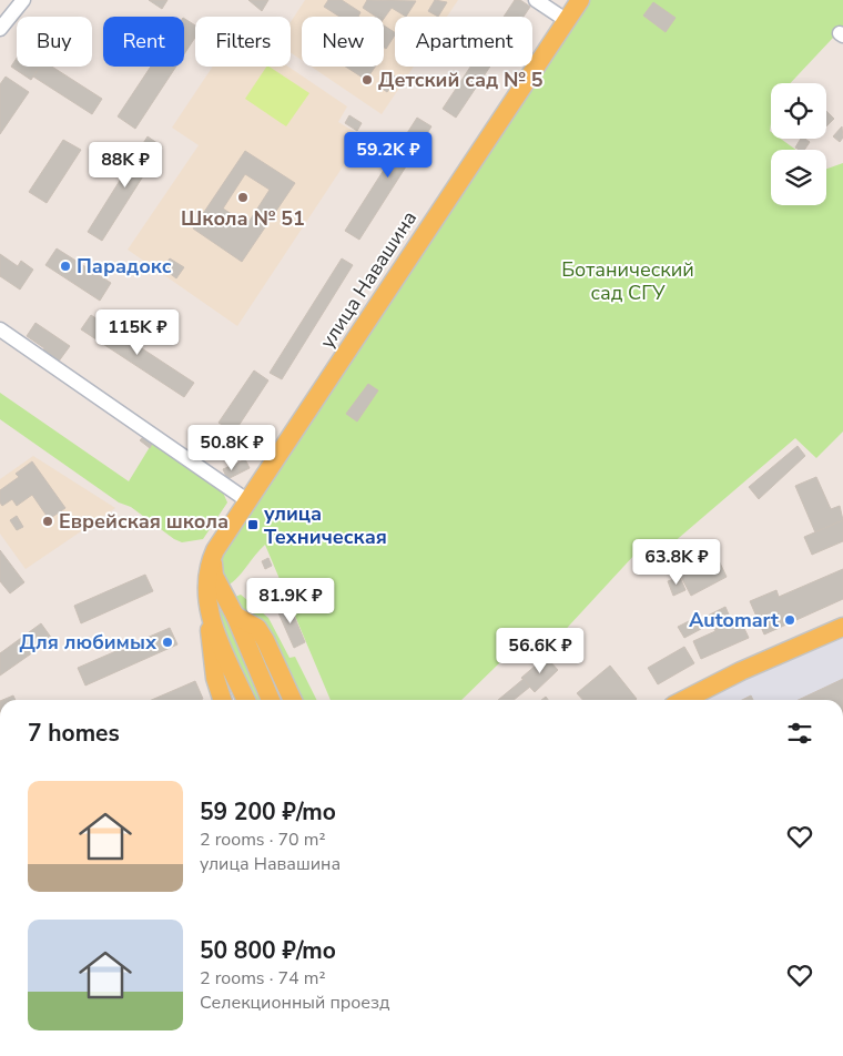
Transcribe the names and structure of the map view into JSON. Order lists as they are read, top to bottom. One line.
{"streets":{"main road":["улица Навашина"]},"parks":["Ботанический сад СГУ"],"places":{"other":["Детский сад № 5","Школа № 51","Парадокс","Еврейская школа","Automart","Для любимых"],"transit":["улица Техническая"]},"page":{"chip":["Buy","Rent","Filters","New","Apartment"],"price":["59.2K ₽","88K ₽","115K ₽","50.8K ₽","63.8K ₽","81.9K ₽","56.6K ₽"],"heading":"7 homes","list":[{"name":"59 200 ₽/mo","note":"2 rooms · 70 m² · улица Навашина"},{"name":"50 800 ₽/mo","note":"2 rooms · 74 m² · Селекционный проезд"}]}}
